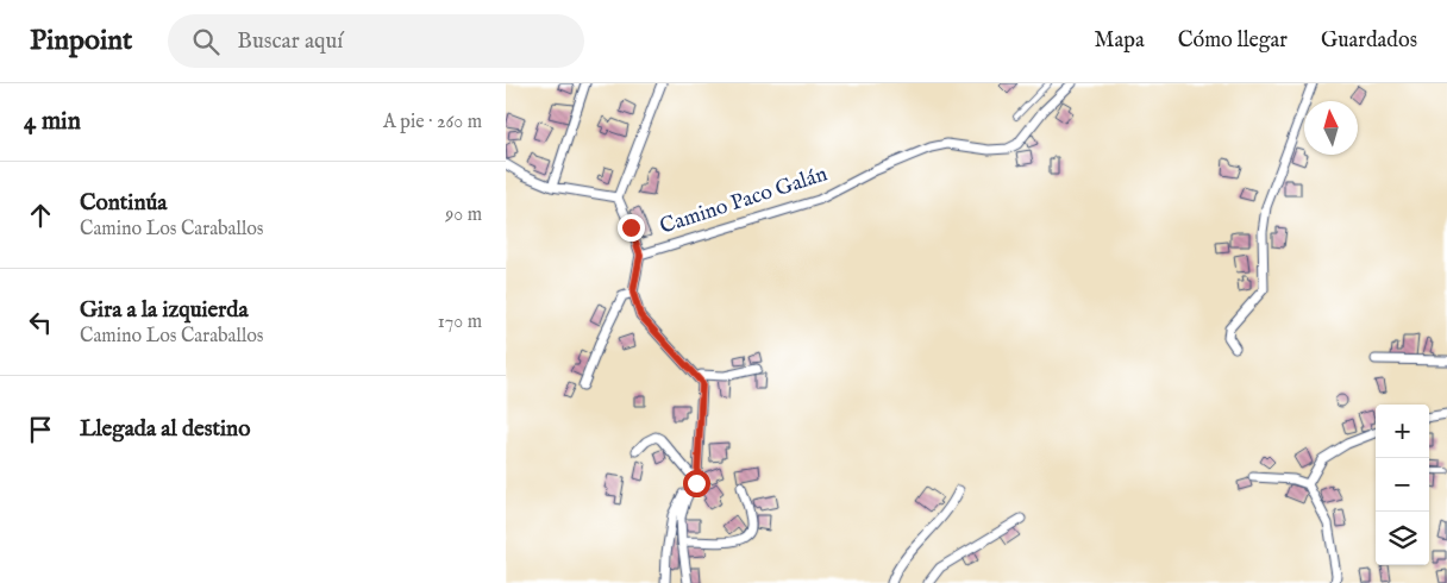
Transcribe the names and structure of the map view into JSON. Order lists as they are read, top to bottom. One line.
{"streets":{"street":["Camino Paco Galán"]},"north":"top","page":{"header":"Pinpoint","search":"Buscar aquí","nav":["Mapa","Cómo llegar","Guardados"],"heading":["4 min","A pie · 260 m"],"list":[["Continúa","Camino Los Caraballos","90 m"],["Gira a la izquierda","Camino Los Caraballos","170 m"],"Llegada al destino"],"map_buttons":["+","−"]}}
